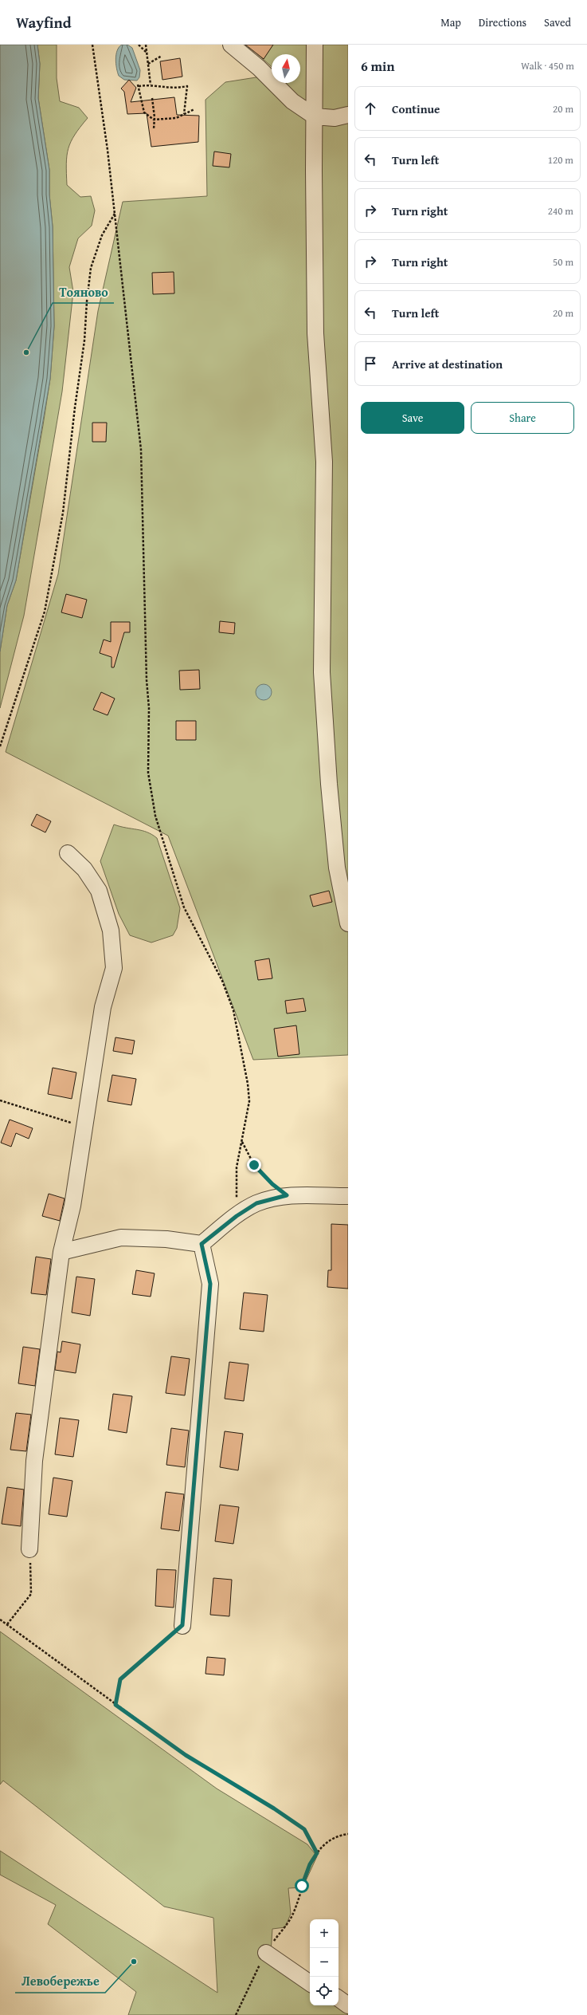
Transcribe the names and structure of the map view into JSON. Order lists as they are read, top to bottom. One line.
{"places":["Тояново","Левобережье"],"north":"top","page":{"header":"Wayfind","nav":["Map","Directions","Saved"],"heading":["6 min","Walk · 450 m"],"list":[["Continue","20 m"],["Turn left","120 m"],["Turn right","240 m"],["Turn right","50 m"],["Turn left","20 m"],"Arrive at destination"],"buttons":["Save","Share"],"map_buttons":["+","−"]}}
